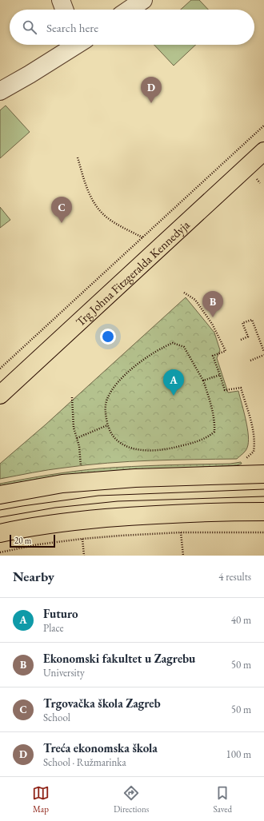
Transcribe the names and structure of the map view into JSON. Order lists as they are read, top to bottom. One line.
{"streets":{"main road":["Trg Johna Fitzgeralda Kennedyja"]},"scale_bar":"20 m","page":{"search":"Search here","pins":["D","C","B","A"],"scale":"20 m","heading":["Nearby","4 results"],"list":[{"mark":"A","name":"Futuro","note":"Place","value":"40 m"},{"mark":"B","name":"Ekonomski fakultet u Zagrebu","note":"University","value":"50 m"},{"mark":"C","name":"Trgovačka škola Zagreb","note":"School","value":"50 m"},{"mark":"D","name":"Treća ekonomska škola","note":"School · Ružmarinka","value":"100 m"}],"nav":["Map","Directions","Saved"]}}
